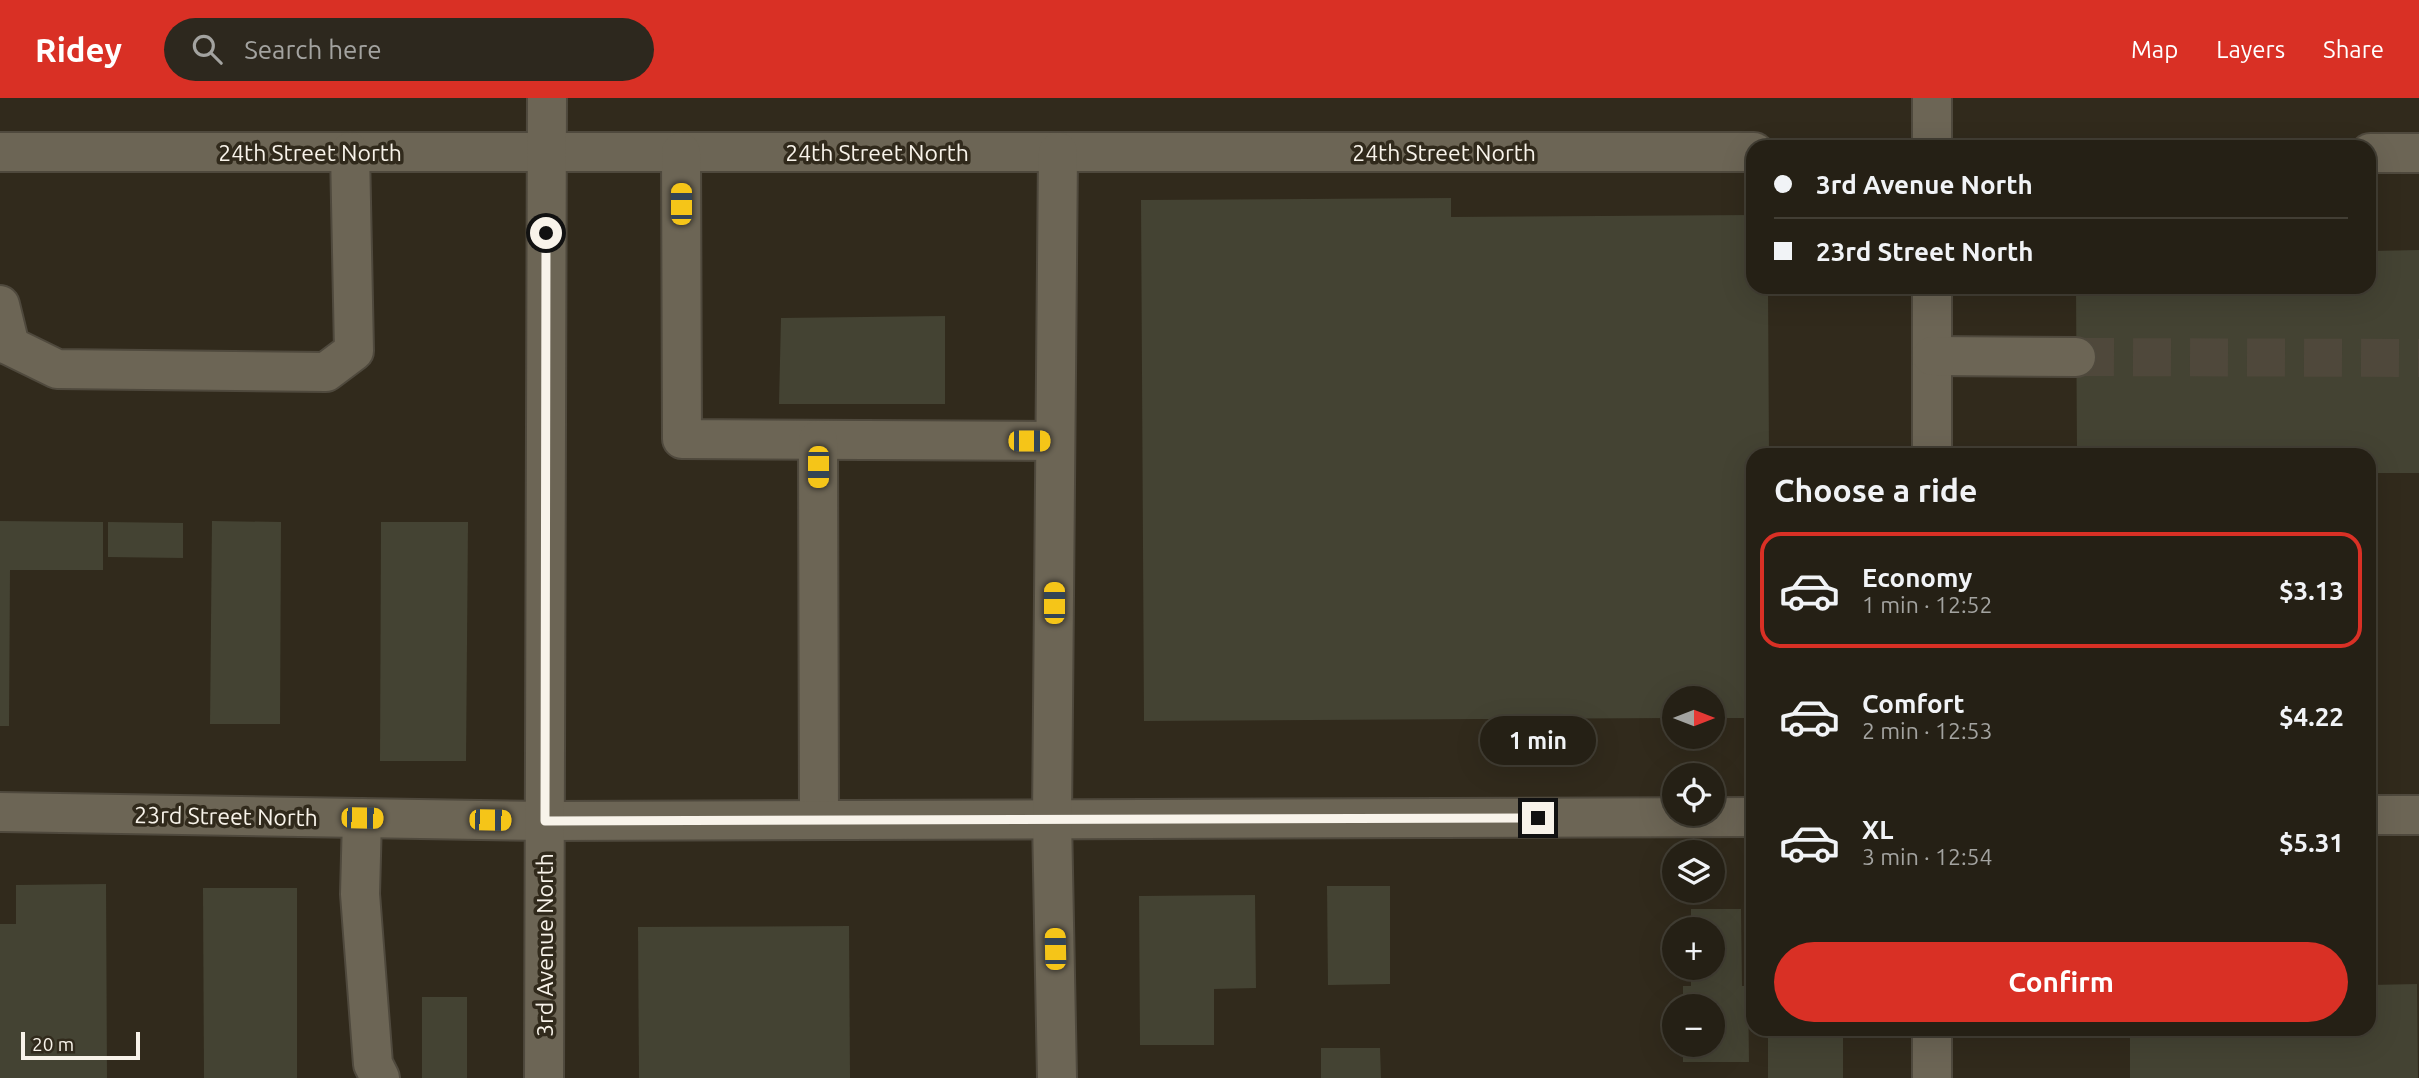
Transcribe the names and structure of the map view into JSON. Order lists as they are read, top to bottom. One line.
{"streets":{"street":["24th Street North","23rd Street North","3rd Avenue North"]},"crossings":[["24th Street North","3rd Avenue North"],["23rd Street North","3rd Avenue North"]],"scale_bar":"20 m","north":"right","page":{"header":"Ridey","search":"Search here","nav":["Map","Layers","Share"],"banner":["3rd Avenue North","23rd Street North"],"heading":"Choose a ride","list":[{"name":"Economy","note":"1 min · 12:52","value":"$3.13"},{"name":"Comfort","note":"2 min · 12:53","value":"$4.22"},{"name":"XL","note":"3 min · 12:54","value":"$5.31"}],"map_buttons":["+","−"],"bubble":"1 min","buttons":"Confirm","scale":"20 m"}}
